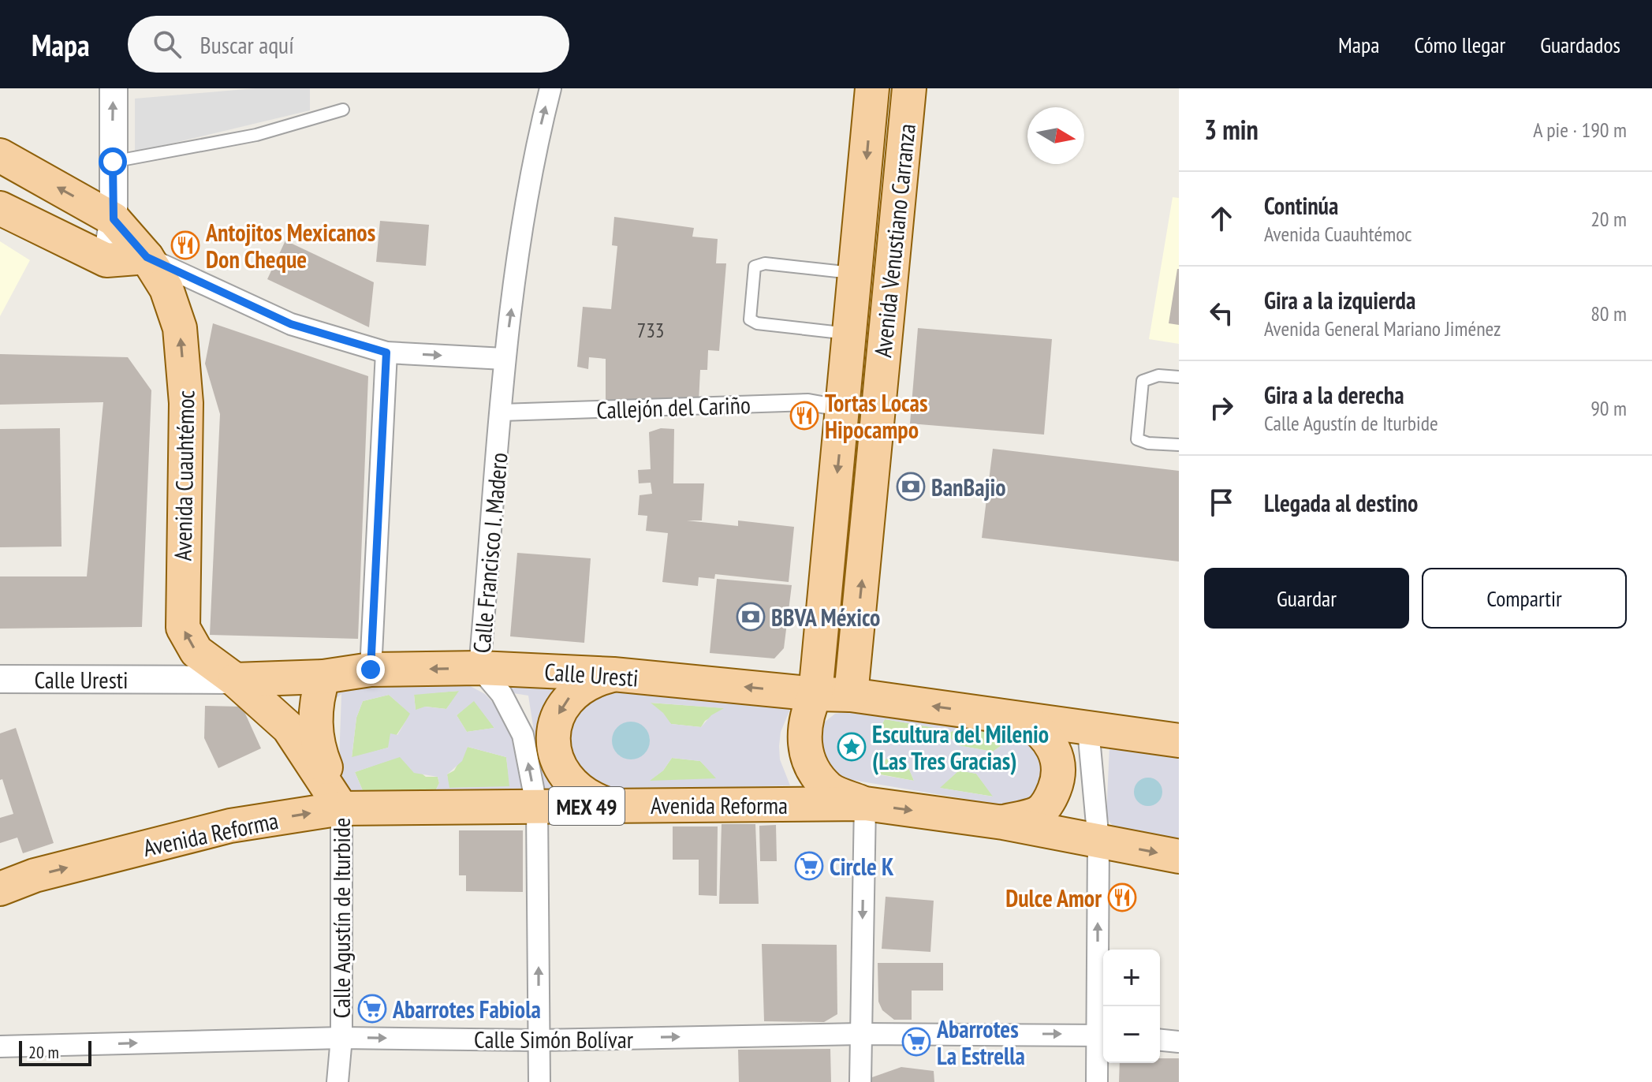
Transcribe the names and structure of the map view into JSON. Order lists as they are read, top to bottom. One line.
{"streets":{"main road":["Avenida Venustiano Carranza","Avenida Cuauhtémoc","Calle Uresti","Avenida Reforma","MEX 49","Calle Agustín de Iturbide"],"street":["Callejón del Cariño","Calle Francisco I. Madero","Calle Simón Bolívar"]},"crossings":[["Avenida Venustiano Carranza","Callejón del Cariño"],["Avenida Venustiano Carranza","Calle Uresti"],["Avenida Venustiano Carranza","Avenida Reforma"],["Callejón del Cariño","Calle Francisco I. Madero"],["Avenida Cuauhtémoc","Calle Uresti"],["Avenida Cuauhtémoc","Calle Agustín de Iturbide"],["Calle Francisco I. Madero","Calle Uresti"],["Calle Francisco I. Madero","Avenida Reforma"],["Calle Francisco I. Madero","Calle Simón Bolívar"],["Calle Uresti","Calle Agustín de Iturbide"],["Avenida Reforma","Calle Agustín de Iturbide"],["Calle Agustín de Iturbide","Calle Simón Bolívar"]],"one_way":["Avenida Cuauhtémoc","Calle Francisco I. Madero","Calle Uresti","Avenida Reforma","Calle Simón Bolívar"],"places":{"restaurant":["Antojitos Mexicanos Don Cheque","Tortas Locas Hipocampo","Dulce Amor"],"bank":["BanBajio","BBVA México"],"place":["Escultura del Milenio (Las Tres Gracias)"],"supermarket":["Circle K","Abarrotes Fabiola","Abarrotes La Estrella"]},"house_numbers":["733"],"scale_bar":"20 m","north":"right","page":{"header":"Mapa","search":"Buscar aquí","nav":["Mapa","Cómo llegar","Guardados"],"heading":["3 min","A pie · 190 m"],"list":[["Continúa","Avenida Cuauhtémoc","20 m"],["Gira a la izquierda","Avenida General Mariano Jiménez","80 m"],["Gira a la derecha","Calle Agustín de Iturbide","90 m"],"Llegada al destino"],"buttons":["Guardar","Compartir"],"map_buttons":["+","−"],"scale":"20 m"}}
